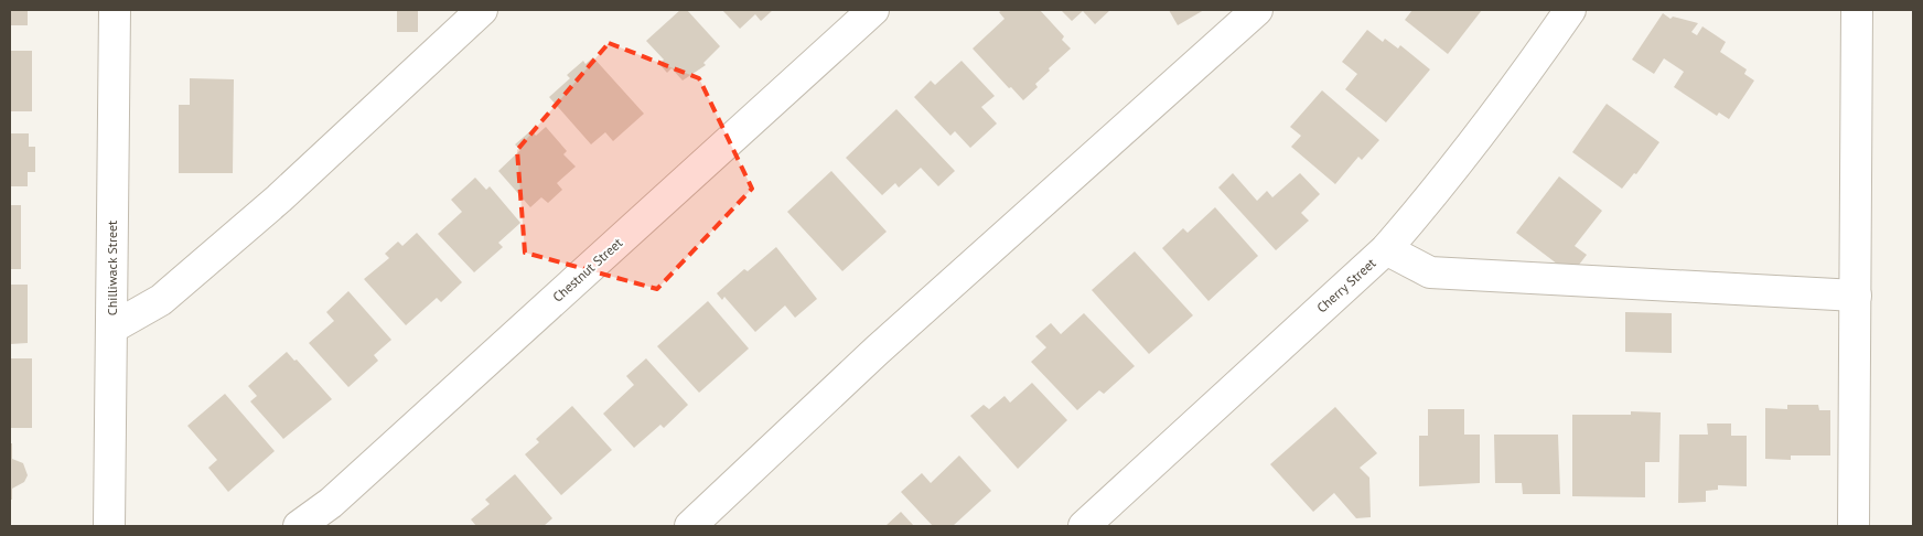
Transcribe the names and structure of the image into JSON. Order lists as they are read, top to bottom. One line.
{"streets":{"street":["Chilliwack Street","Chestnut Street","Cherry Street"]}}
